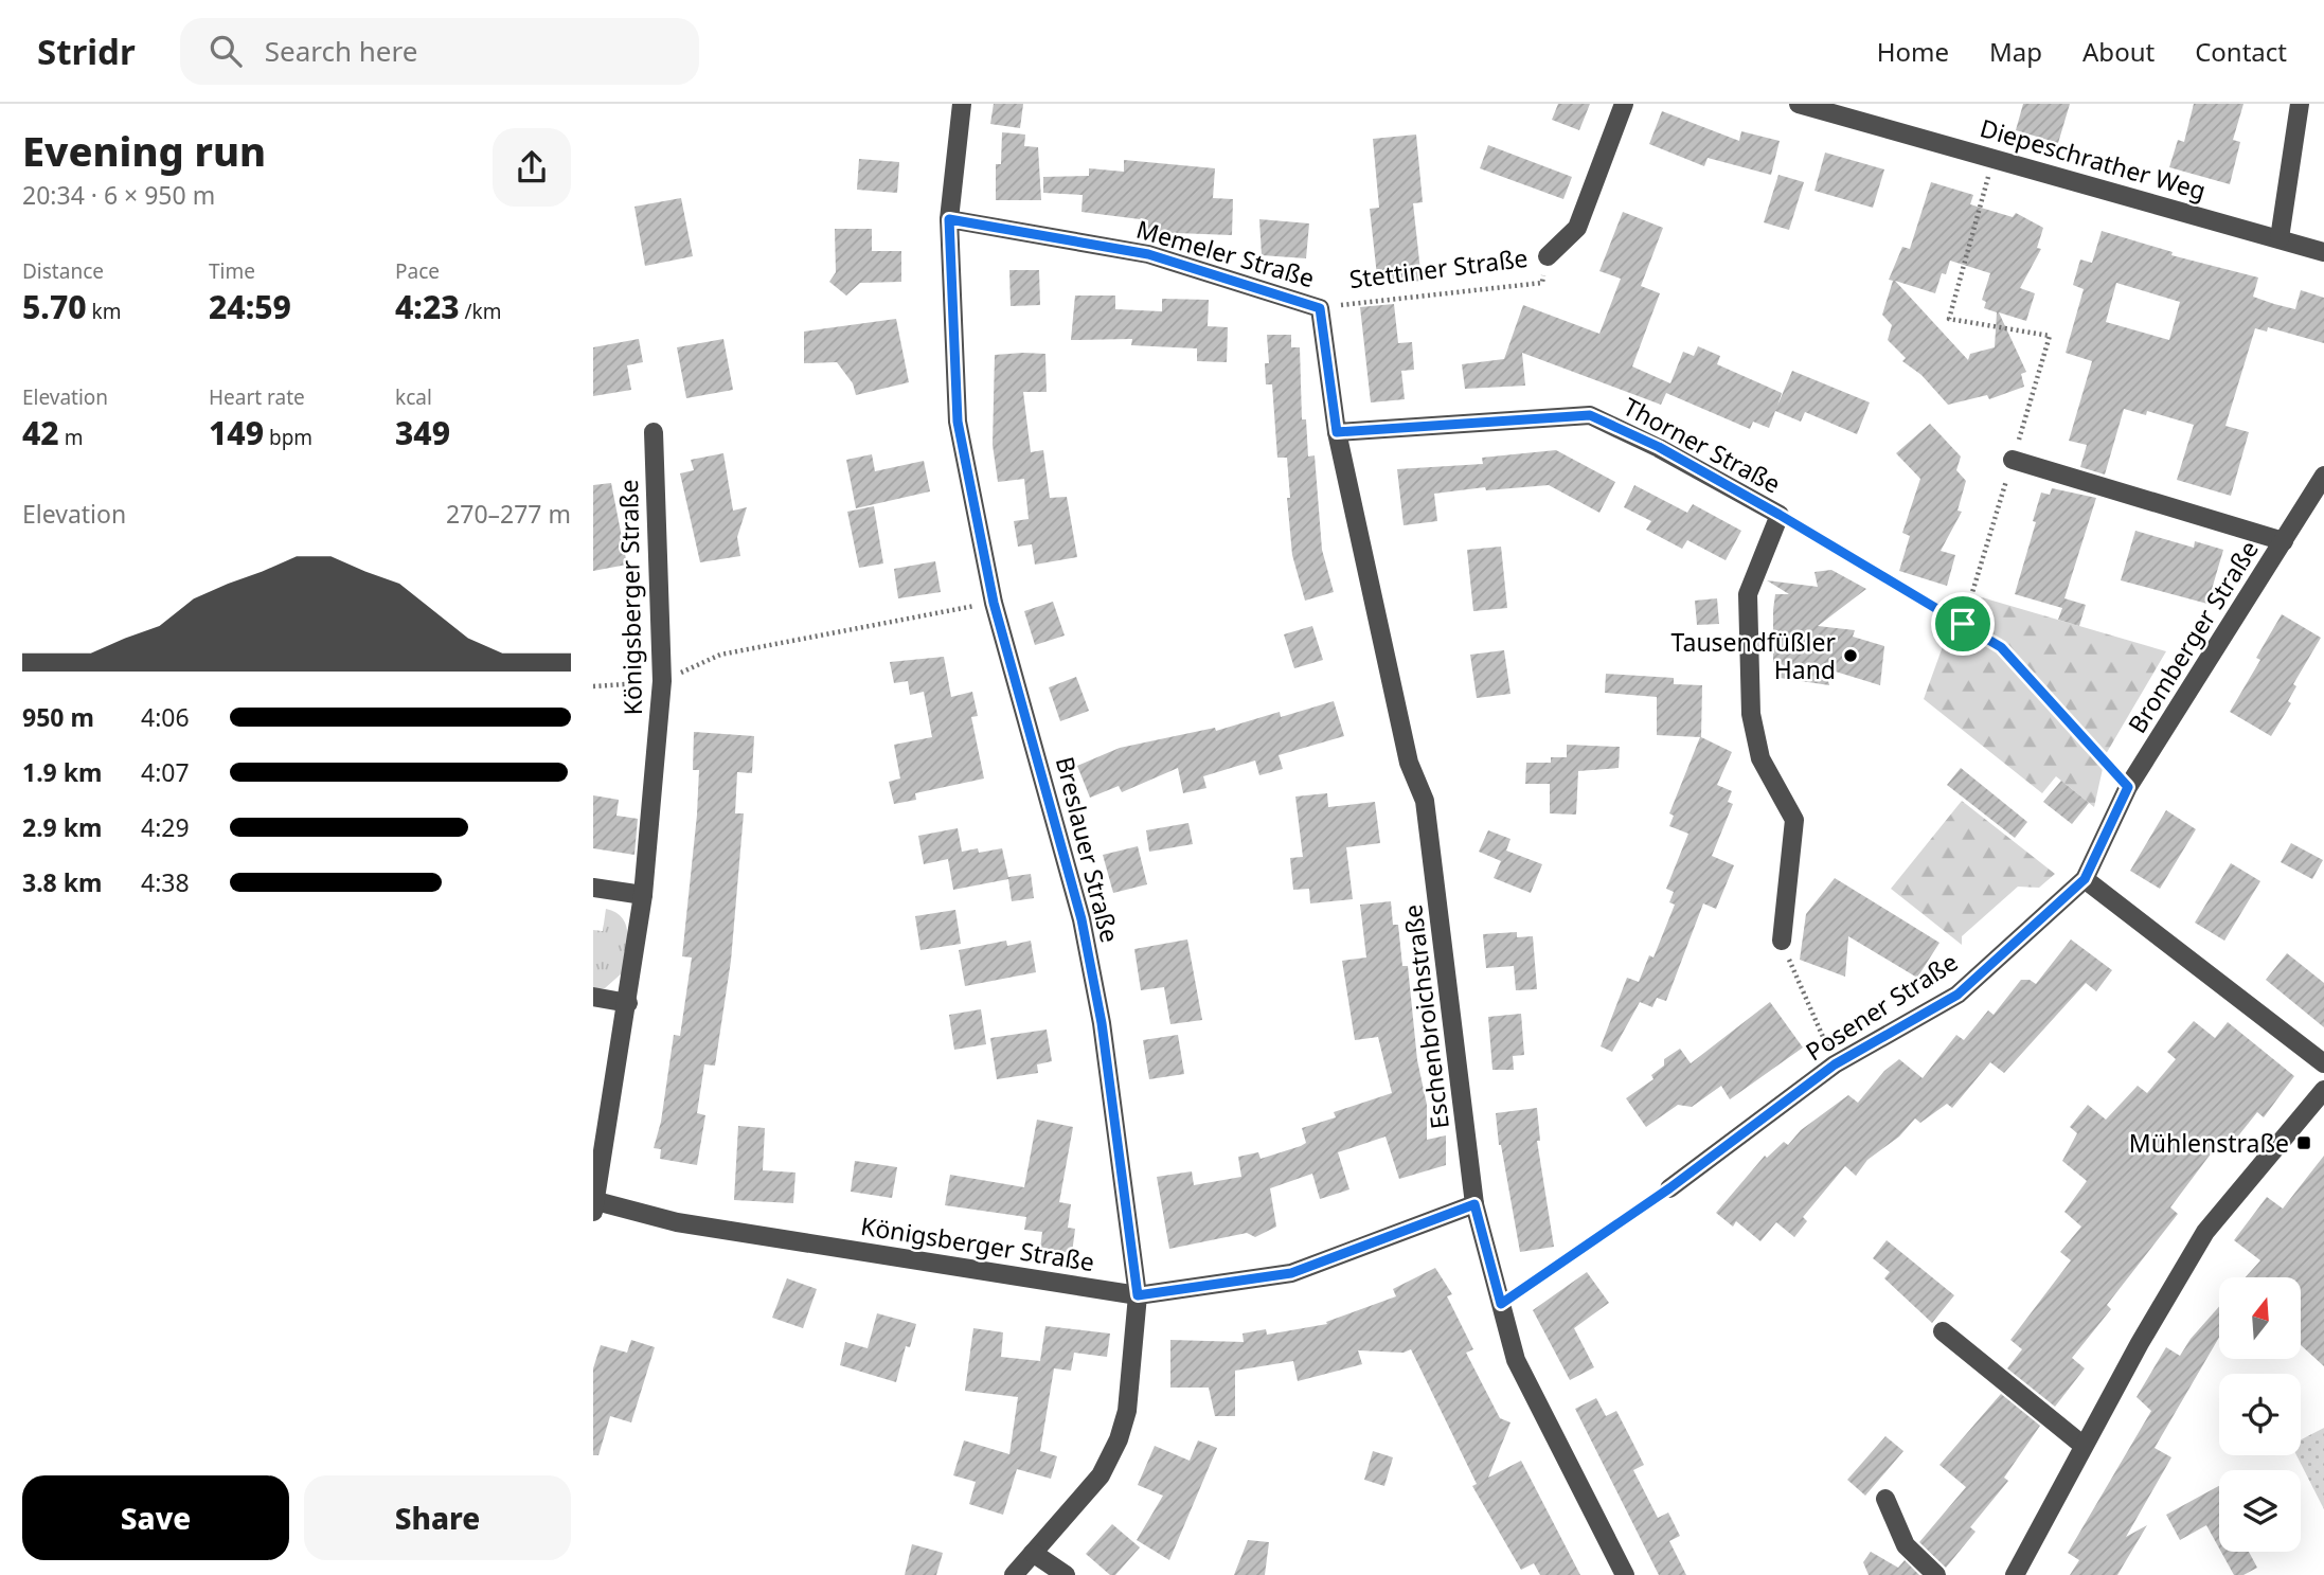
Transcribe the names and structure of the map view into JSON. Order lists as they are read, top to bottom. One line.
{"streets":{"street":["Diepeschrather Weg","Memeler Straße","Stettiner Straße","Thorner Straße","Königsberger Straße","Bromberger Straße","Breslauer Straße","Posener Straße","Eschenbroichstraße"]},"crossings":[["Memeler Straße","Stettiner Straße"],["Memeler Straße","Thorner Straße"],["Memeler Straße","Breslauer Straße"],["Memeler Straße","Eschenbroichstraße"],["Thorner Straße","Eschenbroichstraße"],["Königsberger Straße","Breslauer Straße"],["Königsberger Straße","Eschenbroichstraße"],["Bromberger Straße","Posener Straße"]],"places":{"other":["Tausendfüßler Hand"],"transit":["Mühlenstraße"]},"north":"top","page":{"header":"Stridr","search":"Search here","nav":["Home","Map","About","Contact"],"heading":["Evening run","20:34 · 6 × 950 m"],"stats":[["Distance","5.70 km"],["Time","24:59"],["Pace","4:23 /km"],["Elevation","42 m"],["Heart rate","149 bpm"],["kcal","349"]],"chart":["Elevation","270–277 m"],"list":[{"name":"950 m","note":"4:06"},{"name":"1.9 km","note":"4:07"},{"name":"2.9 km","note":"4:29"},{"name":"3.8 km","note":"4:38"}],"buttons":["Save","Share"]}}
